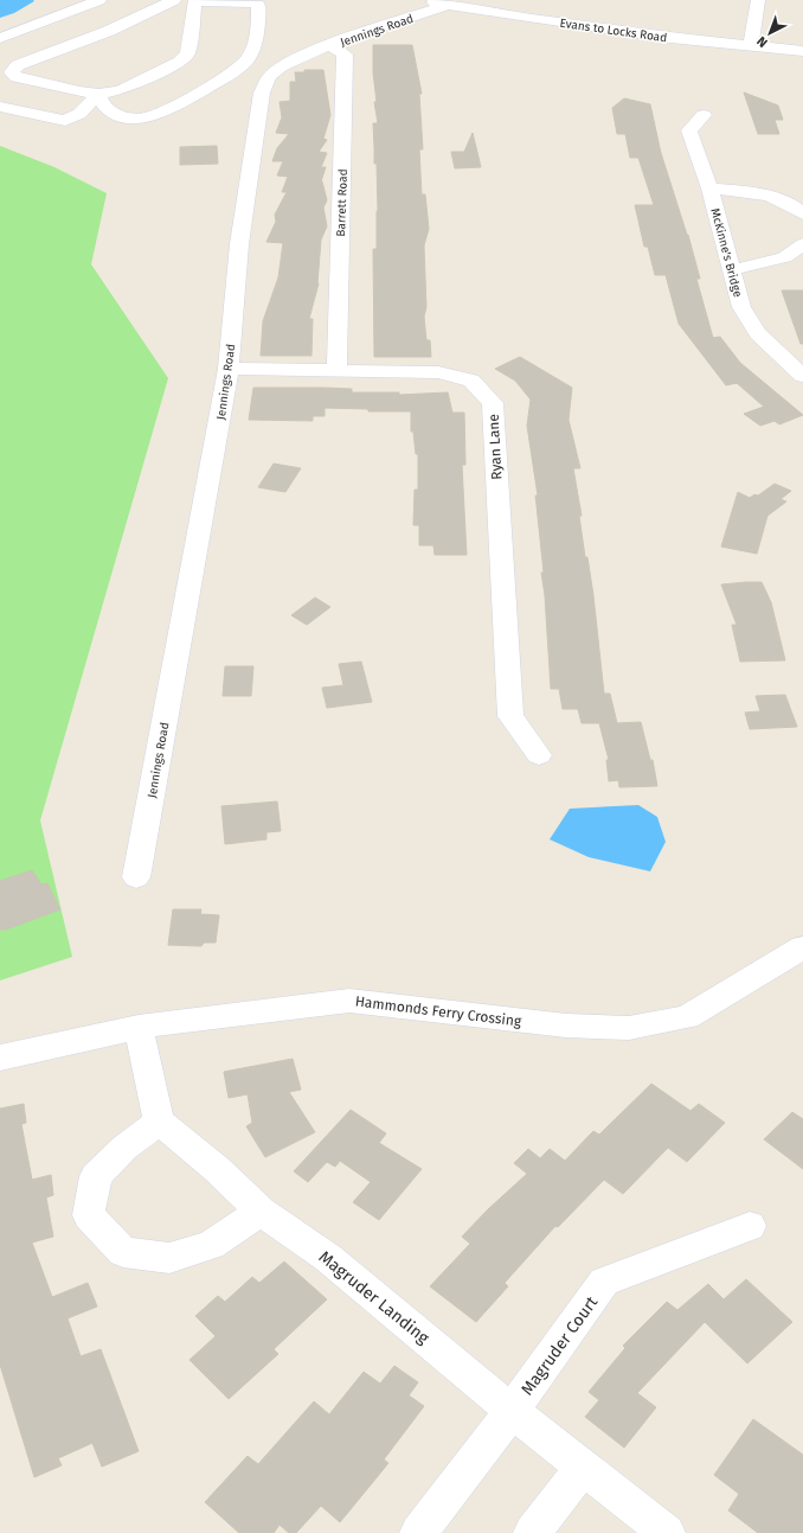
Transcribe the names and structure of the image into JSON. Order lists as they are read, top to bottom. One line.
{"streets":{"street":["Jennings Road","Evans to Locks Road","Barrett Road","McKinne's Bridge","Ryan Lane","Hammonds Ferry Crossing","Magruder Landing","Magruder Court"]},"crossings":[["Jennings Road","Evans to Locks Road"],["Jennings Road","Barrett Road"],["Jennings Road","Ryan Lane"],["Barrett Road","Ryan Lane"],["Magruder Landing","Magruder Court"]],"north":"bottom left"}
